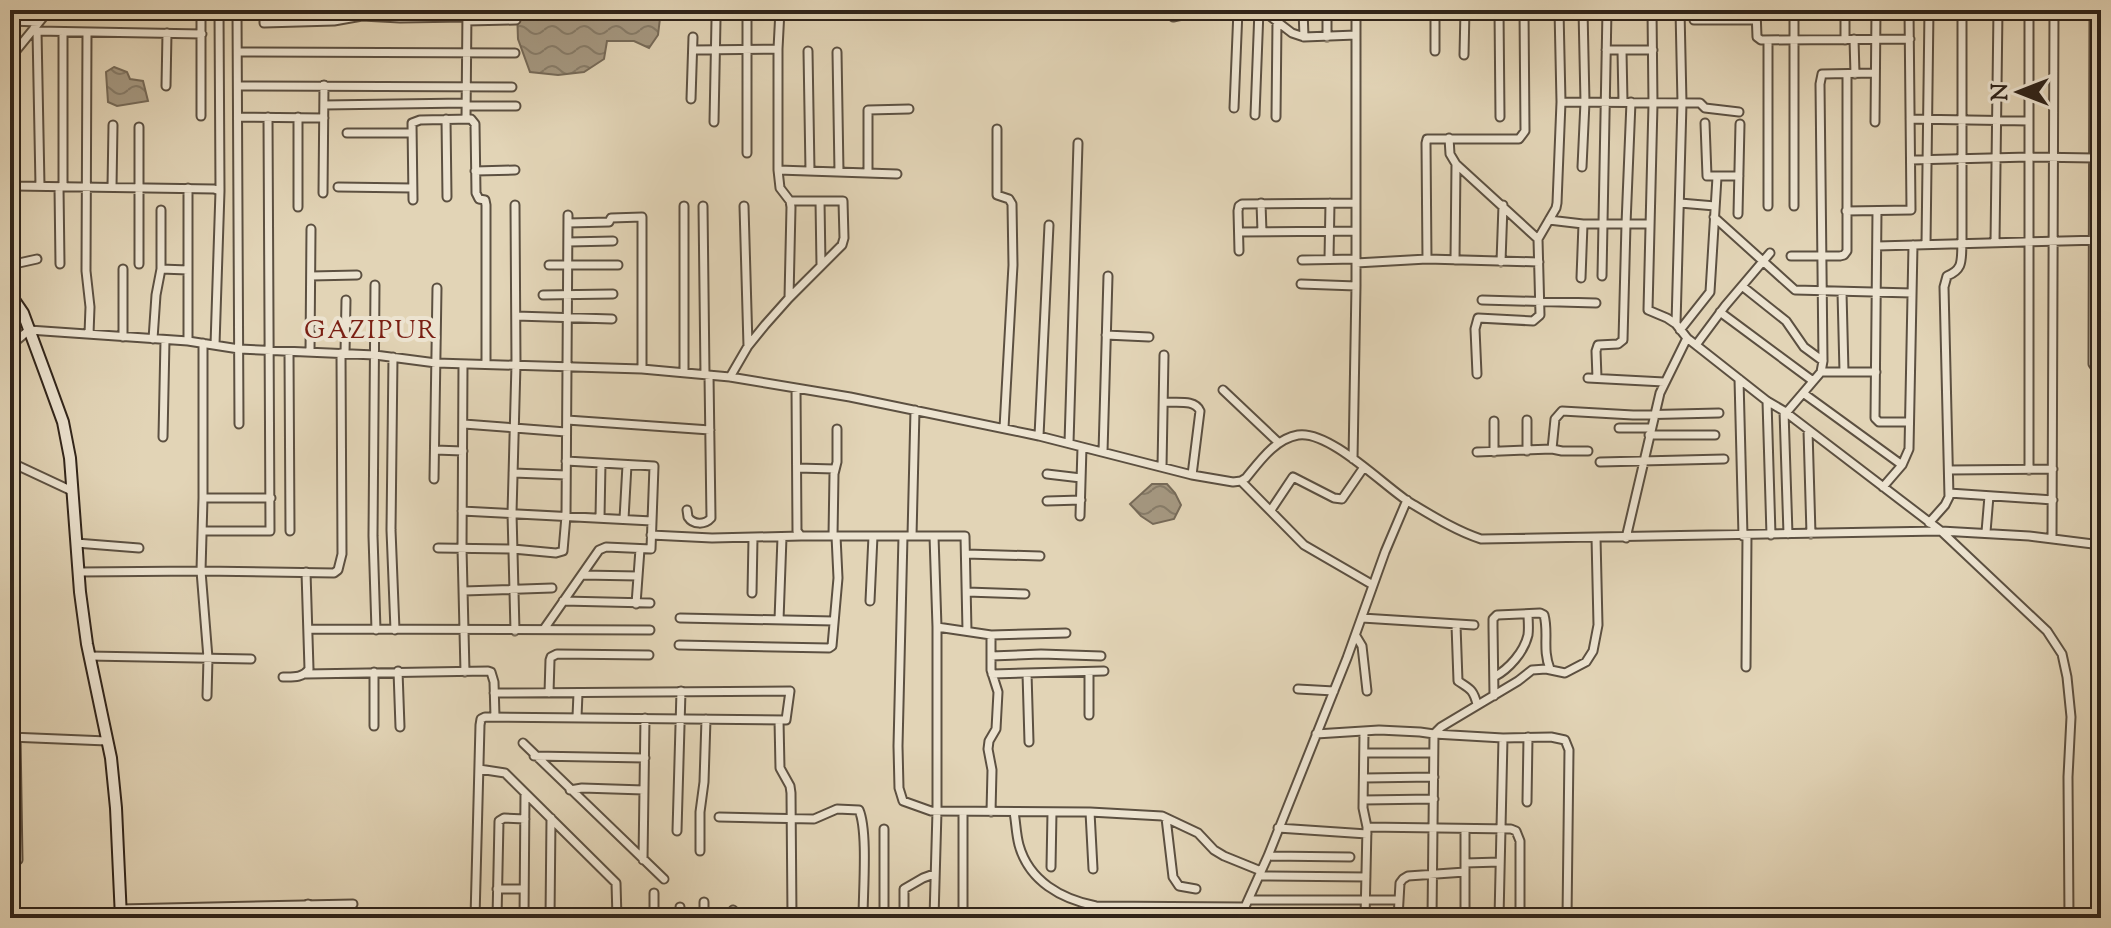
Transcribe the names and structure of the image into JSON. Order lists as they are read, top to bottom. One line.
{"districts":["GAZIPUR"],"north":"left"}
